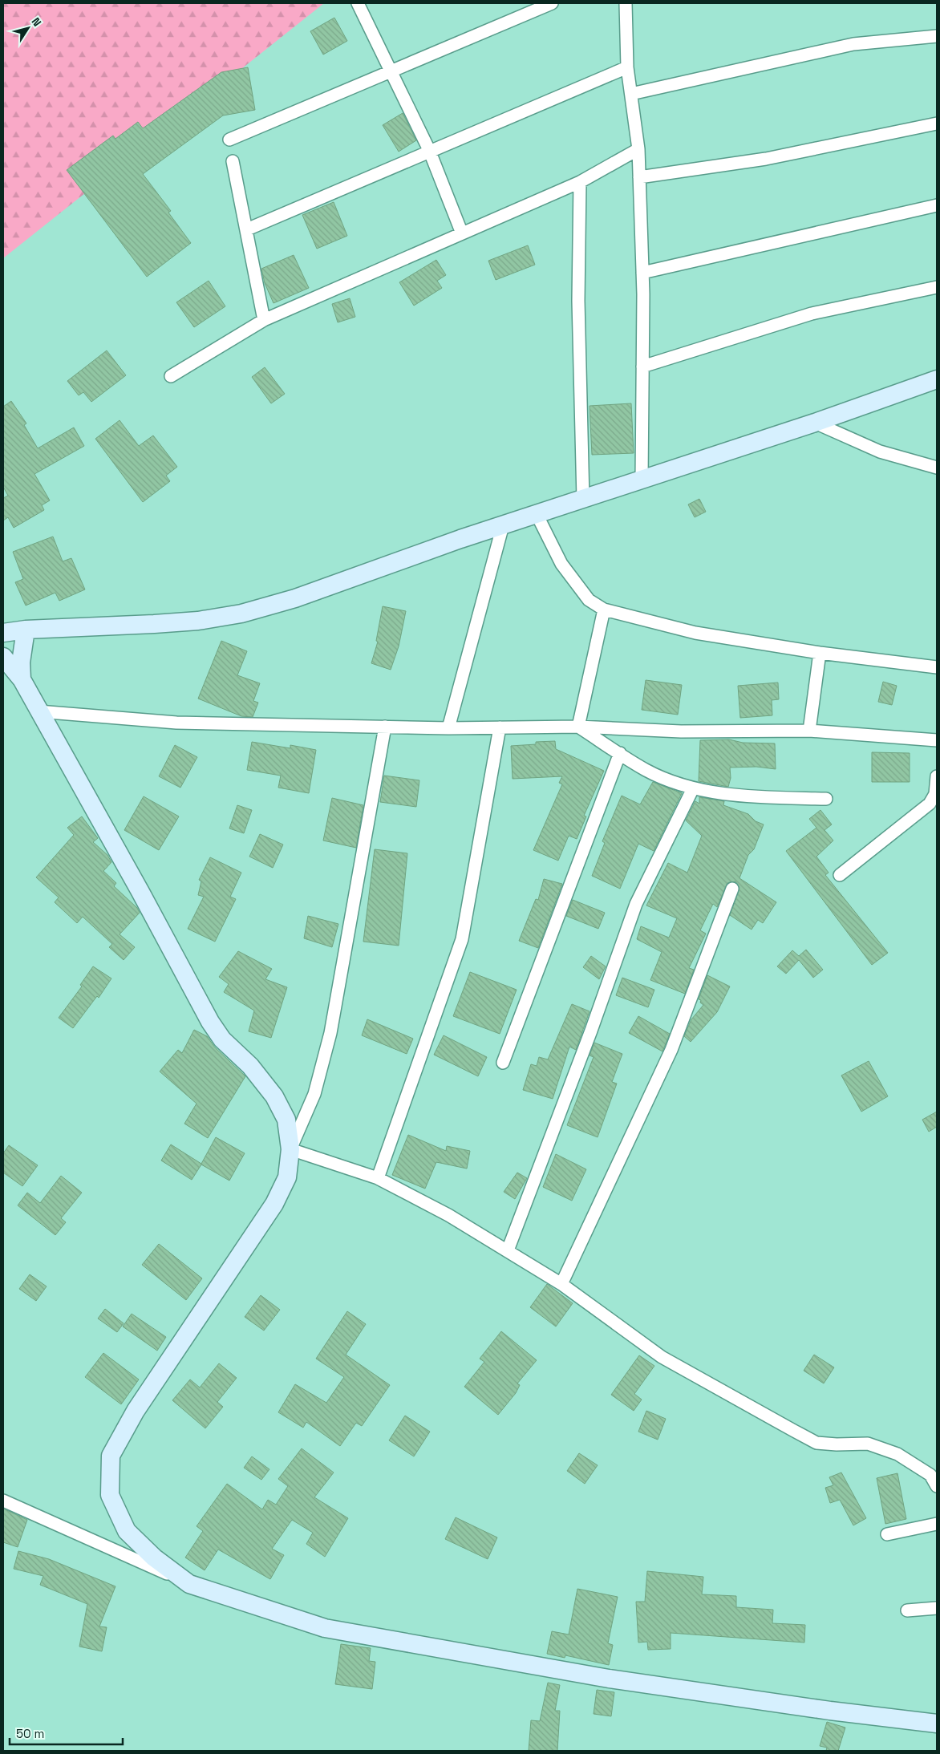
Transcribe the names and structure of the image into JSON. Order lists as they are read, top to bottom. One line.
{"scale_bar":"50 m","north":"top right"}
